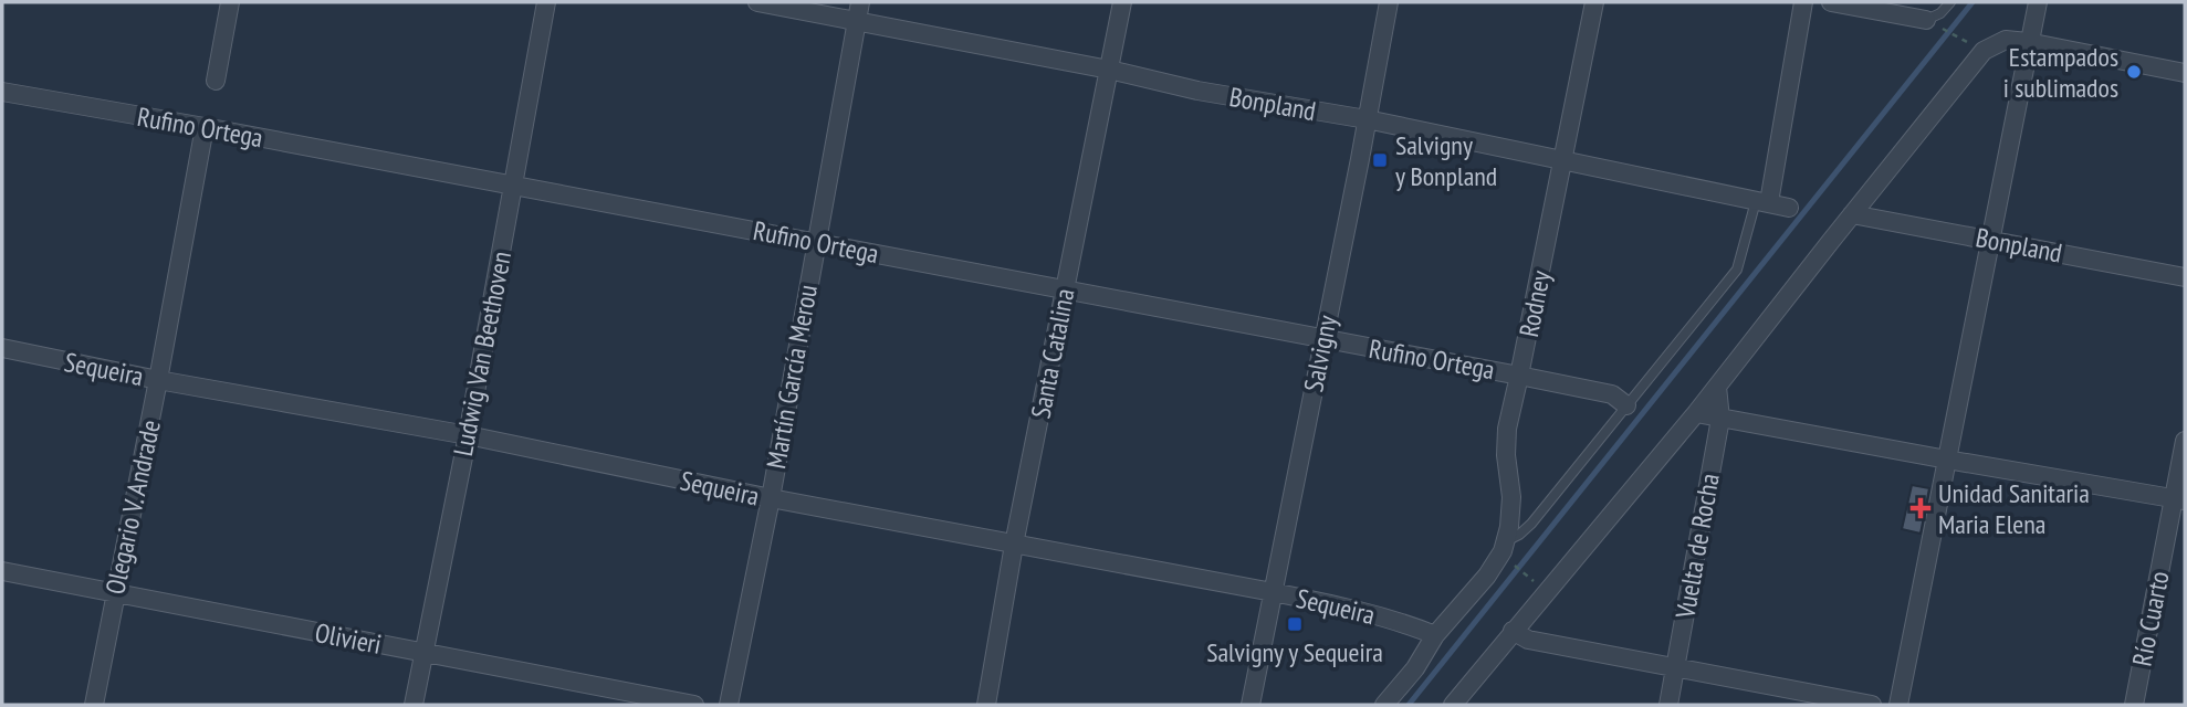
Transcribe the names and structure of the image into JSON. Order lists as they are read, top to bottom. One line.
{"streets":{"street":["Bonpland","Rufino Ortega","Rodney","Ludwig Van Beethoven","Santa Catalina","Salvigny","Sequeira","Martín García Merou","Olegario V. Andrade","Vuelta de Rocha","Río Cuarto","Olivieri"]},"crossings":[["Bonpland","Rodney"],["Bonpland","Santa Catalina"],["Bonpland","Salvigny"],["Bonpland","Martín García Merou"],["Rufino Ortega","Rodney"],["Rufino Ortega","Ludwig Van Beethoven"],["Rufino Ortega","Santa Catalina"],["Rufino Ortega","Salvigny"],["Rufino Ortega","Martín García Merou"],["Rufino Ortega","Olegario V. Andrade"],["Rodney","Sequeira"],["Ludwig Van Beethoven","Sequeira"],["Ludwig Van Beethoven","Olivieri"],["Santa Catalina","Sequeira"],["Salvigny","Sequeira"],["Sequeira","Martín García Merou"],["Sequeira","Olegario V. Andrade"],["Olegario V. Andrade","Olivieri"]],"places":{"other":["Estampados i sublimados"],"transit":["Salvigny y Bonpland","Salvigny y Sequeira"],"health":["Unidad Sanitaria Maria Elena"]}}
